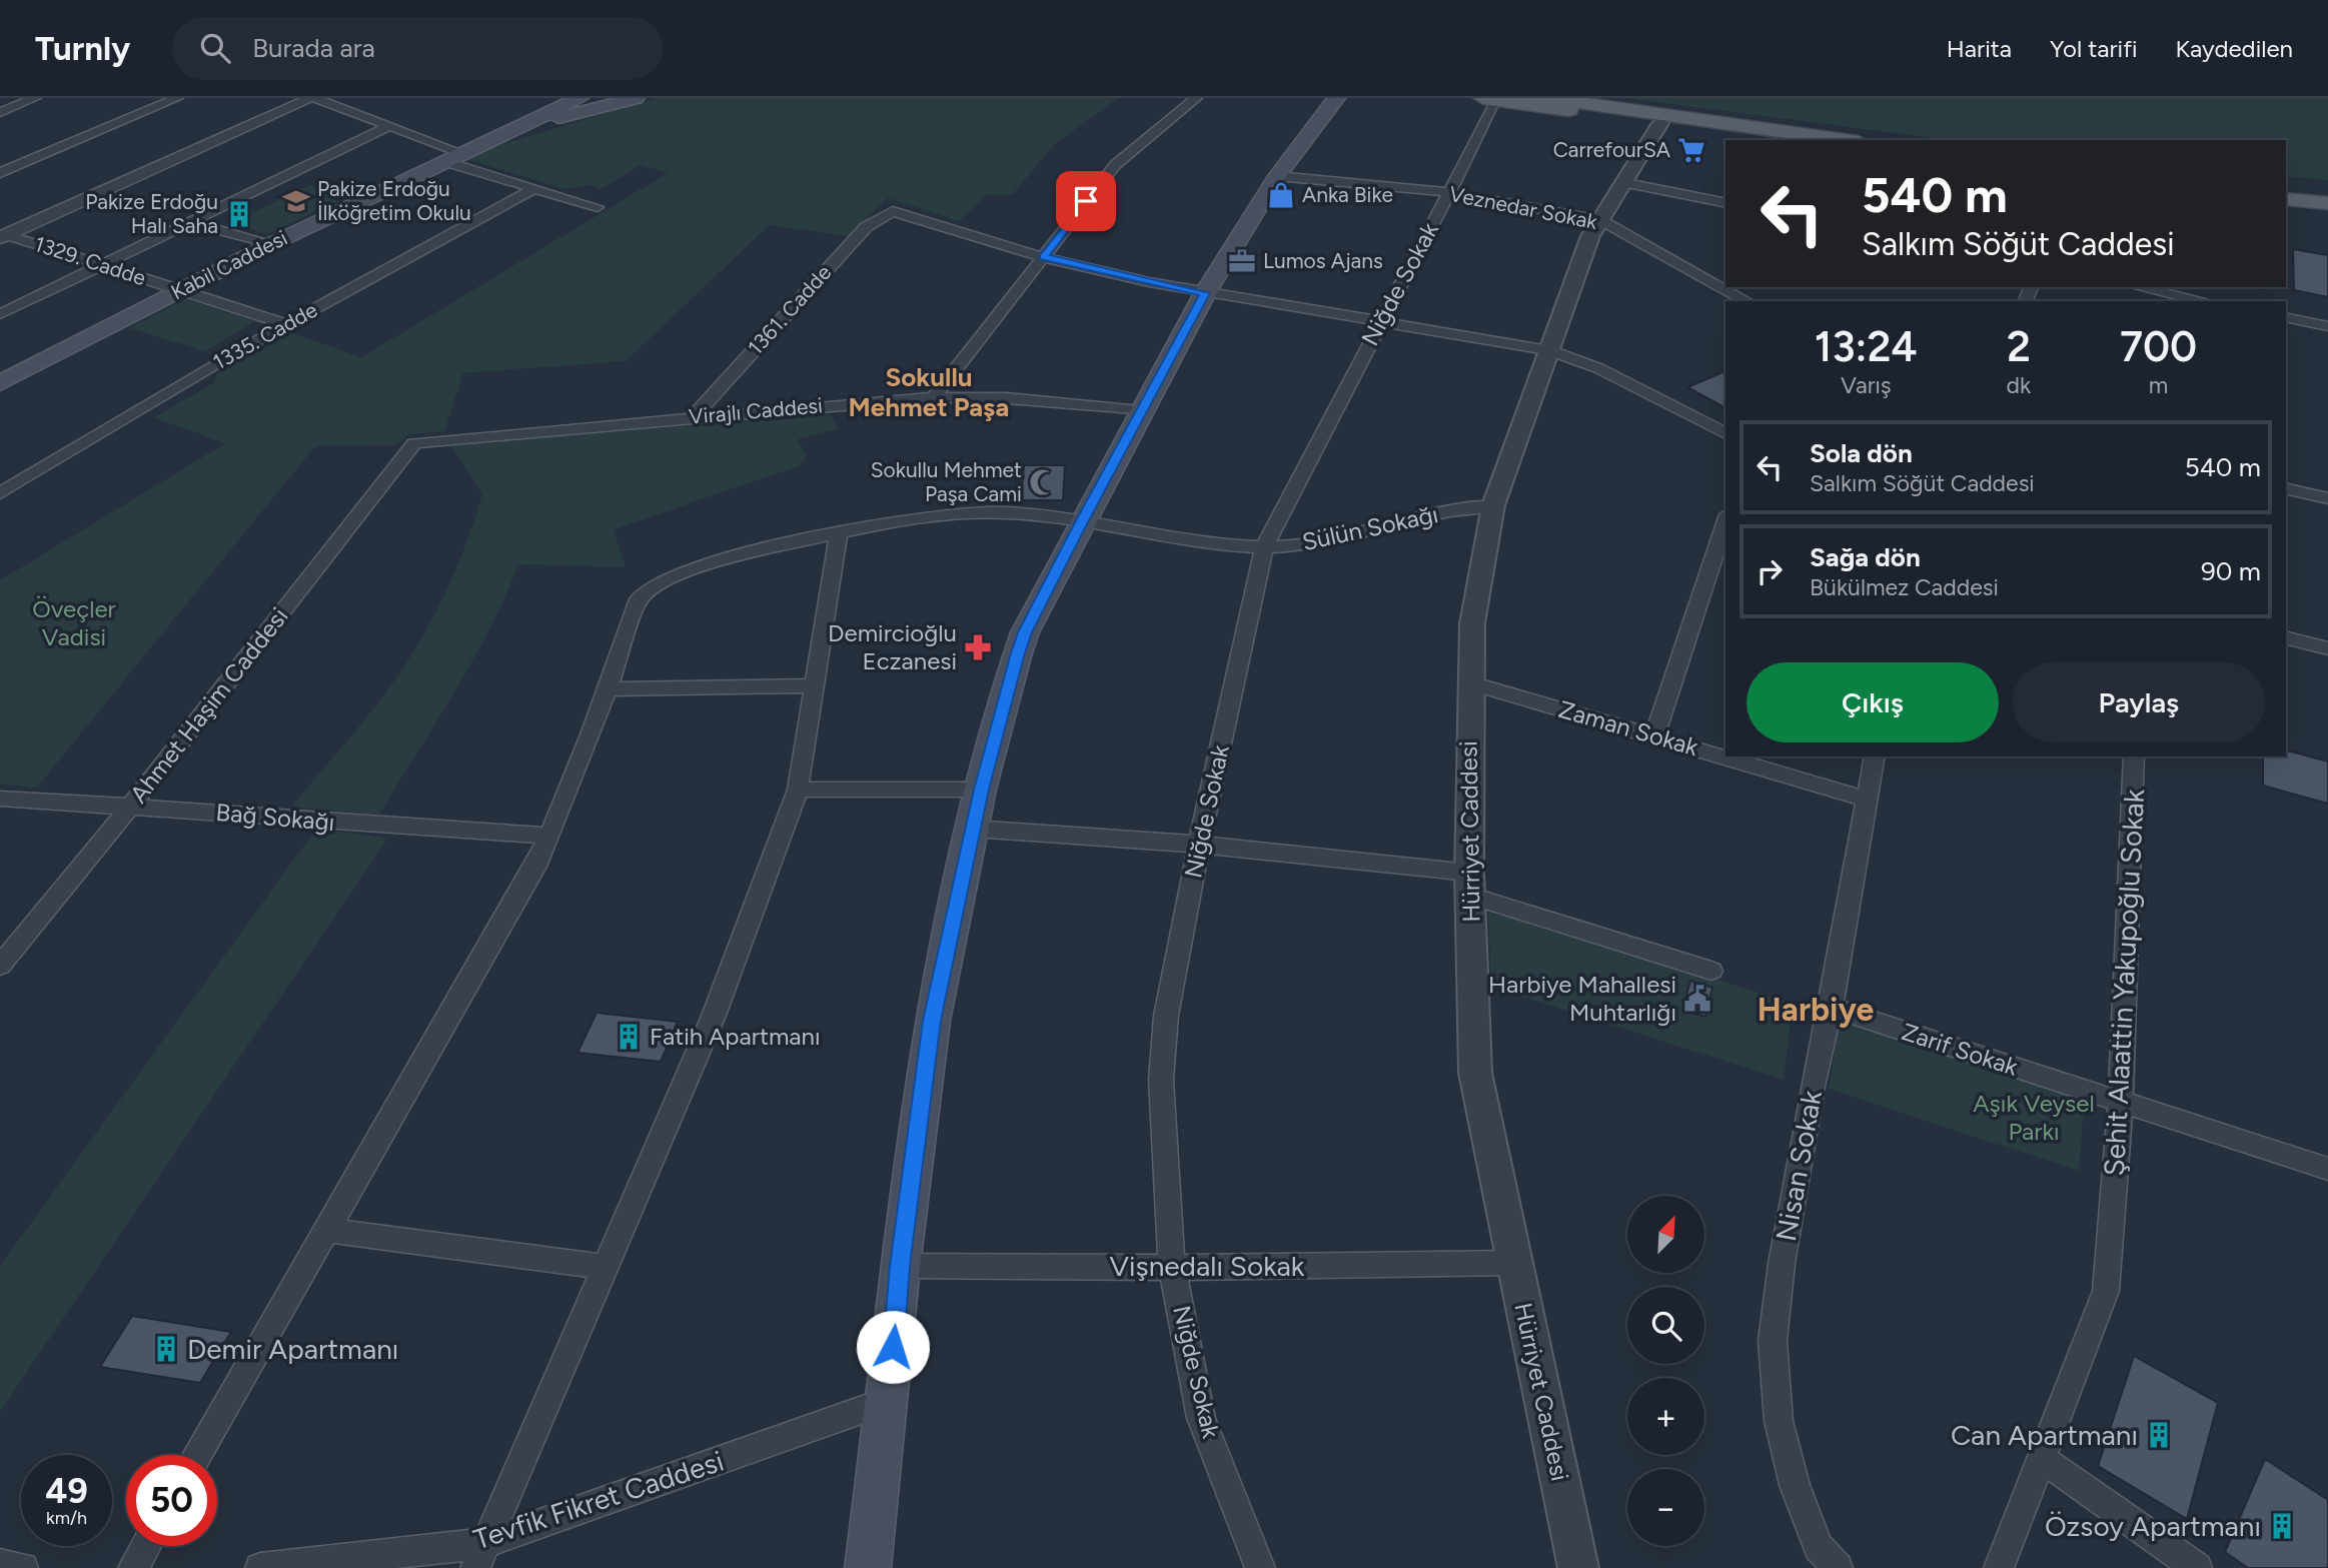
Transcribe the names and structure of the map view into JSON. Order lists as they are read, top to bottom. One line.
{"streets":{"main road":["Kabil Caddesi"],"street":["Veznedar Sokak","1329. Cadde","Niğde Sokak","1361. Cadde","1335. Cadde","Virajlı Caddesi","Sülün Sokağı","Ahmet Haşim Caddesi","Zaman Sokak","Bağ Sokağı","Hürriyet Caddesi","Şehit Alaattin Yakupoğlu Sokak","Zarif Sokak","Nisan Sokak","Vişnedalı Sokak","Tevfik Fikret Caddesi"]},"crossings":[["Veznedar Sokak","Niğde Sokak"],["Veznedar Sokak","Hürriyet Caddesi"],["1329. Cadde","Kabil Caddesi"],["1329. Cadde","1335. Cadde"],["Niğde Sokak","Sülün Sokağı"],["Niğde Sokak","Vişnedalı Sokak"],["1361. Cadde","Virajlı Caddesi"],["Virajlı Caddesi","Ahmet Haşim Caddesi"],["Sülün Sokağı","Bağ Sokağı"],["Sülün Sokağı","Hürriyet Caddesi"],["Ahmet Haşim Caddesi","Bağ Sokağı"],["Zaman Sokak","Hürriyet Caddesi"],["Zaman Sokak","Nisan Sokak"],["Hürriyet Caddesi","Vişnedalı Sokak"],["Şehit Alaattin Yakupoğlu Sokak","Zarif Sokak"],["Zarif Sokak","Nisan Sokak"]],"districts":["Sokullu Mehmet Paşa","Harbiye"],"parks":["Öveçler Vadisi","Aşık Veysel Parkı"],"places":{"supermarket":["CarrefourSA"],"shop":["Anka Bike"],"school or university":["Pakize Erdoğu İlköğretim Okulu"],"building":["Pakize Erdoğu Halı Saha","Fatih Apartmanı","Demir Apartmanı","Can Apartmanı","Özsoy Apartmanı"],"office":["Lumos Ajans"],"mosque":["Sokullu Mehmet Paşa Cami"],"pharmacy":["Demircioğlu Eczanesi"],"public building":["Harbiye Mahallesi Muhtarlığı"]},"north":"top right","page":{"header":"Turnly","search":"Burada ara","nav":["Harita","Yol tarifi","Kaydedilen"],"turn":["540 m","Salkım Söğüt Caddesi"],"eta":["13:24","Varış","2","dk","700","m"],"list":[{"name":"Sola dön","note":"Salkım Söğüt Caddesi","value":"540 m"},{"name":"Sağa dön","note":"Bükülmez Caddesi","value":"90 m"}],"buttons":["Çıkış","Paylaş"],"map_buttons":["+","−"],"speed":"49 km/h","limit":"50"}}
